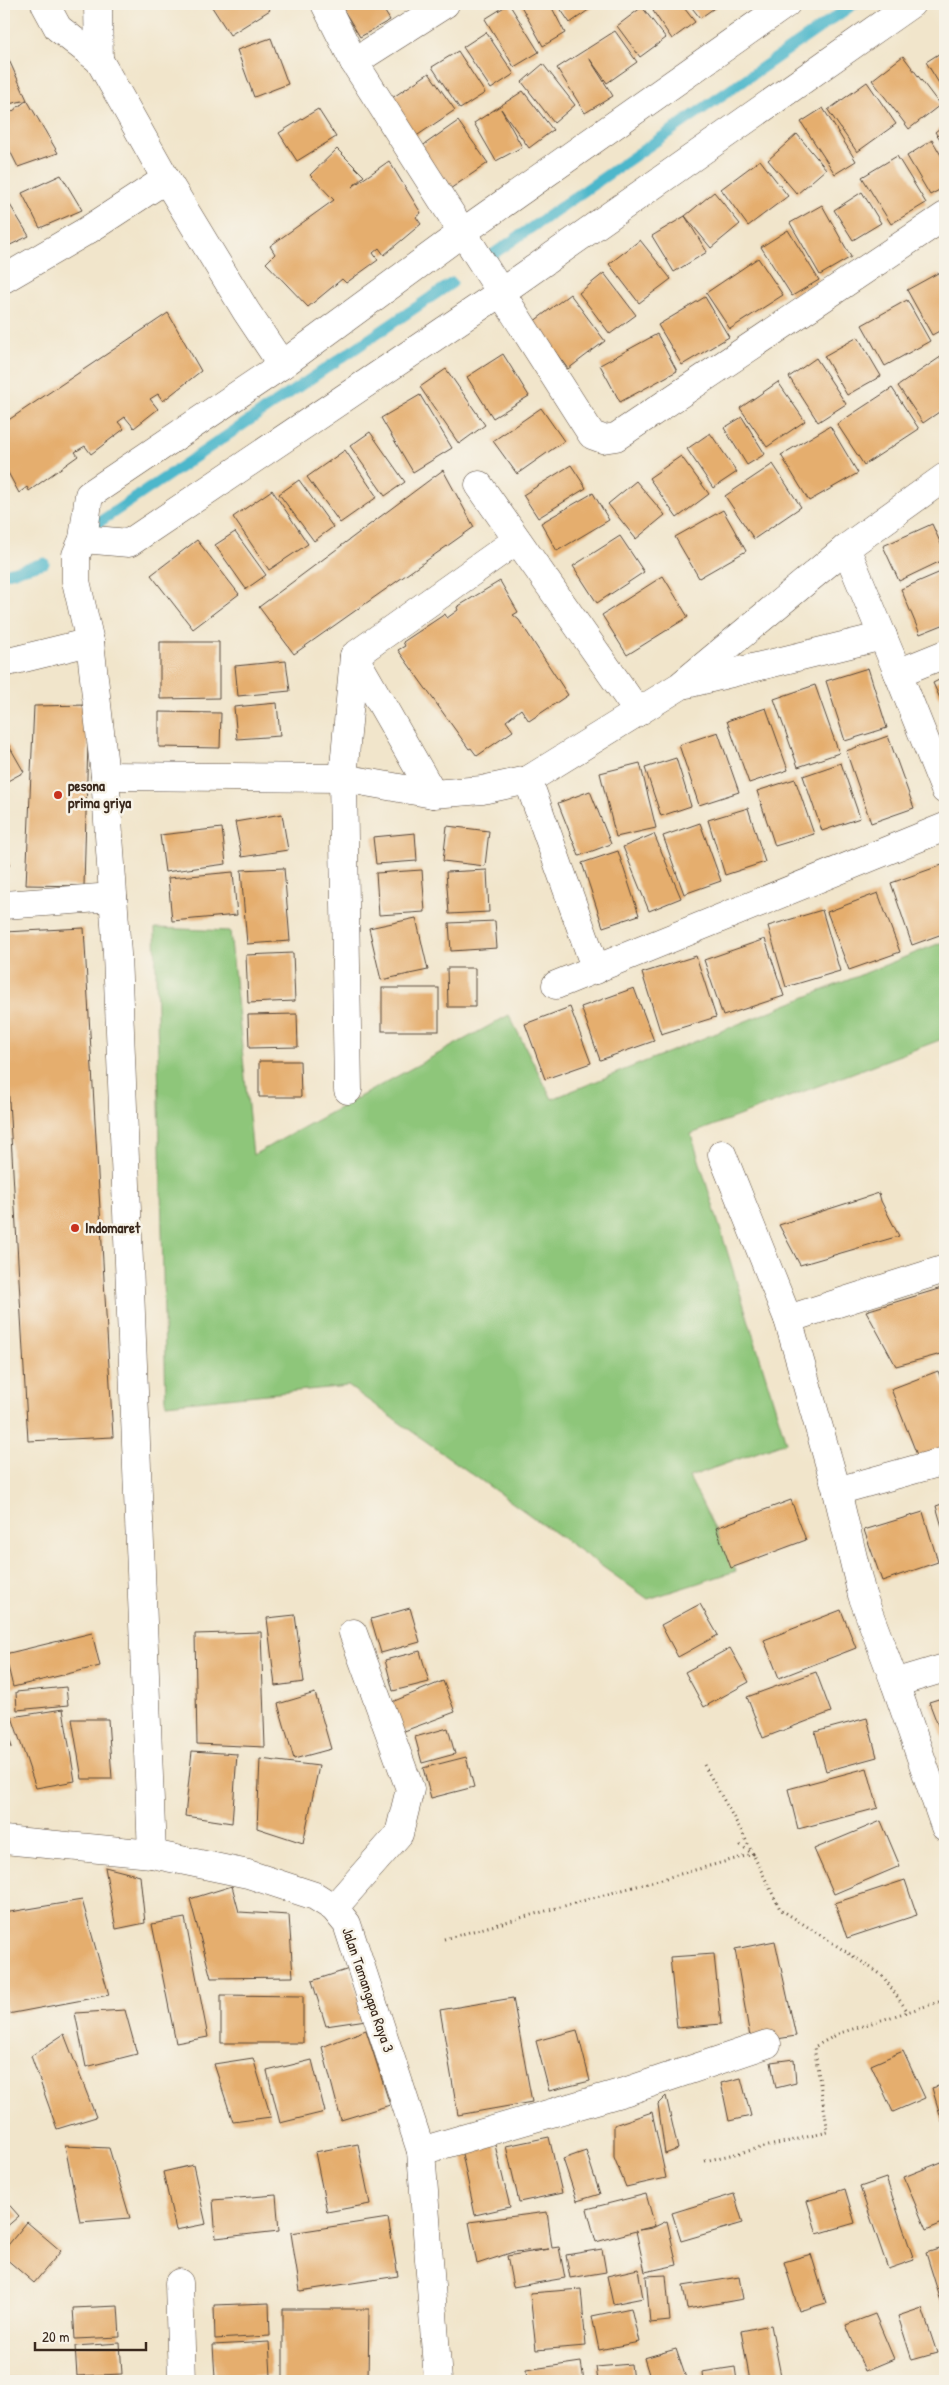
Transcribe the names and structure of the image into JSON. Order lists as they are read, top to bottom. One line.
{"streets":{"street":["Jalan Tamangapa Raya 3"]},"places":["pesona prima griya","Indomaret"],"scale_bar":"20 m"}
